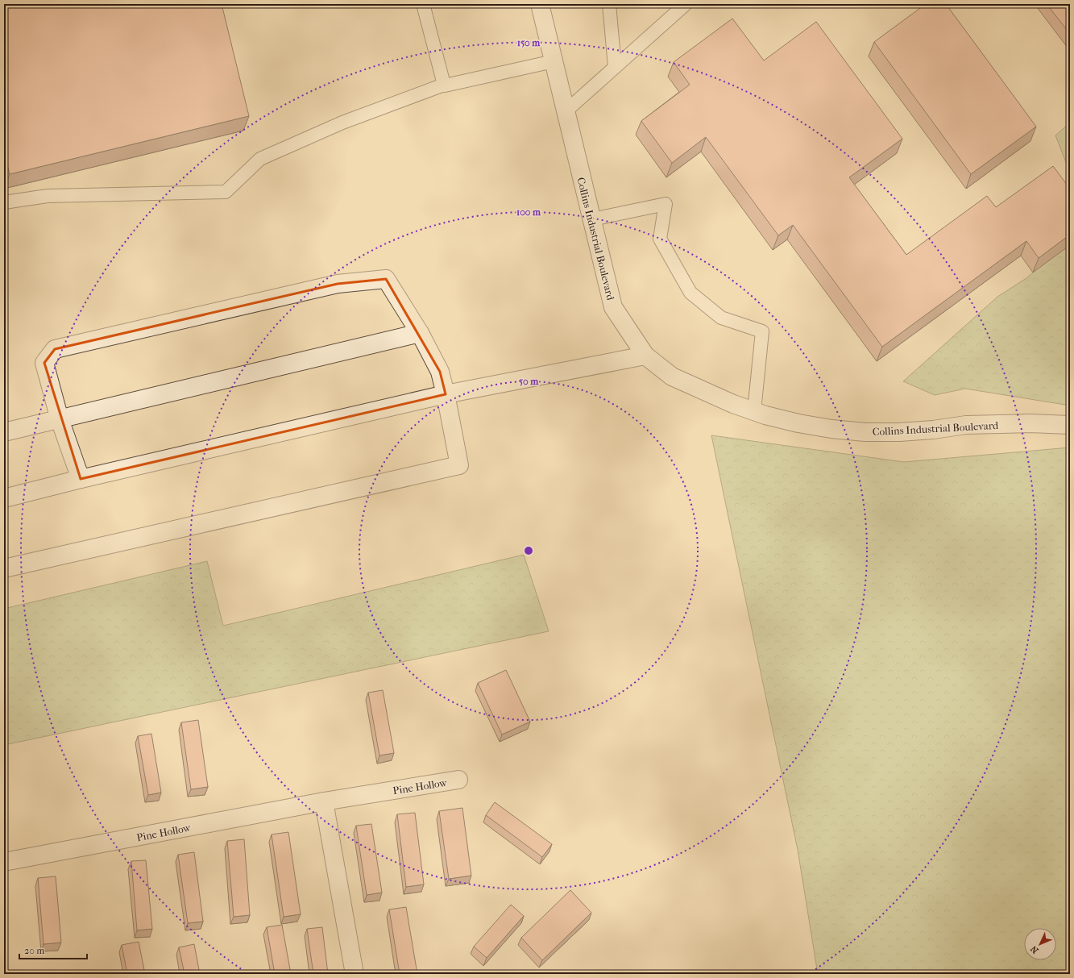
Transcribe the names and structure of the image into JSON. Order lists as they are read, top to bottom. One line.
{"streets":{"street":["Collins Industrial Boulevard","Pine Hollow"]},"scale_bar":"20 m","north":"bottom left","rings":["150 m","100 m","50 m"]}
